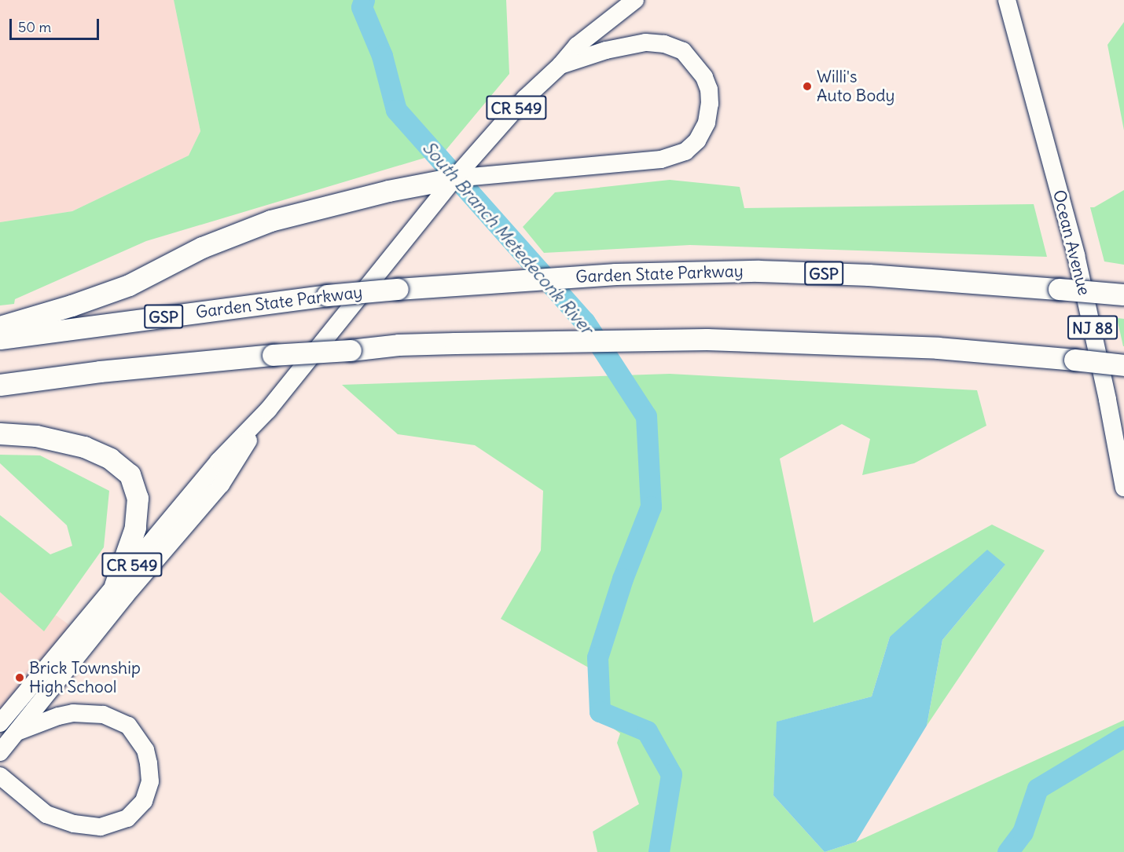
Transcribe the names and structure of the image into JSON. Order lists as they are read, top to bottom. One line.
{"streets":{"highway":["GSP","Garden State Parkway"],"main road":["CR 549","Ocean Avenue","NJ 88"]},"water":["South Branch Metedeconk River"],"places":["Willi's Auto Body","Brick Township High School"],"scale_bar":"50 m"}
